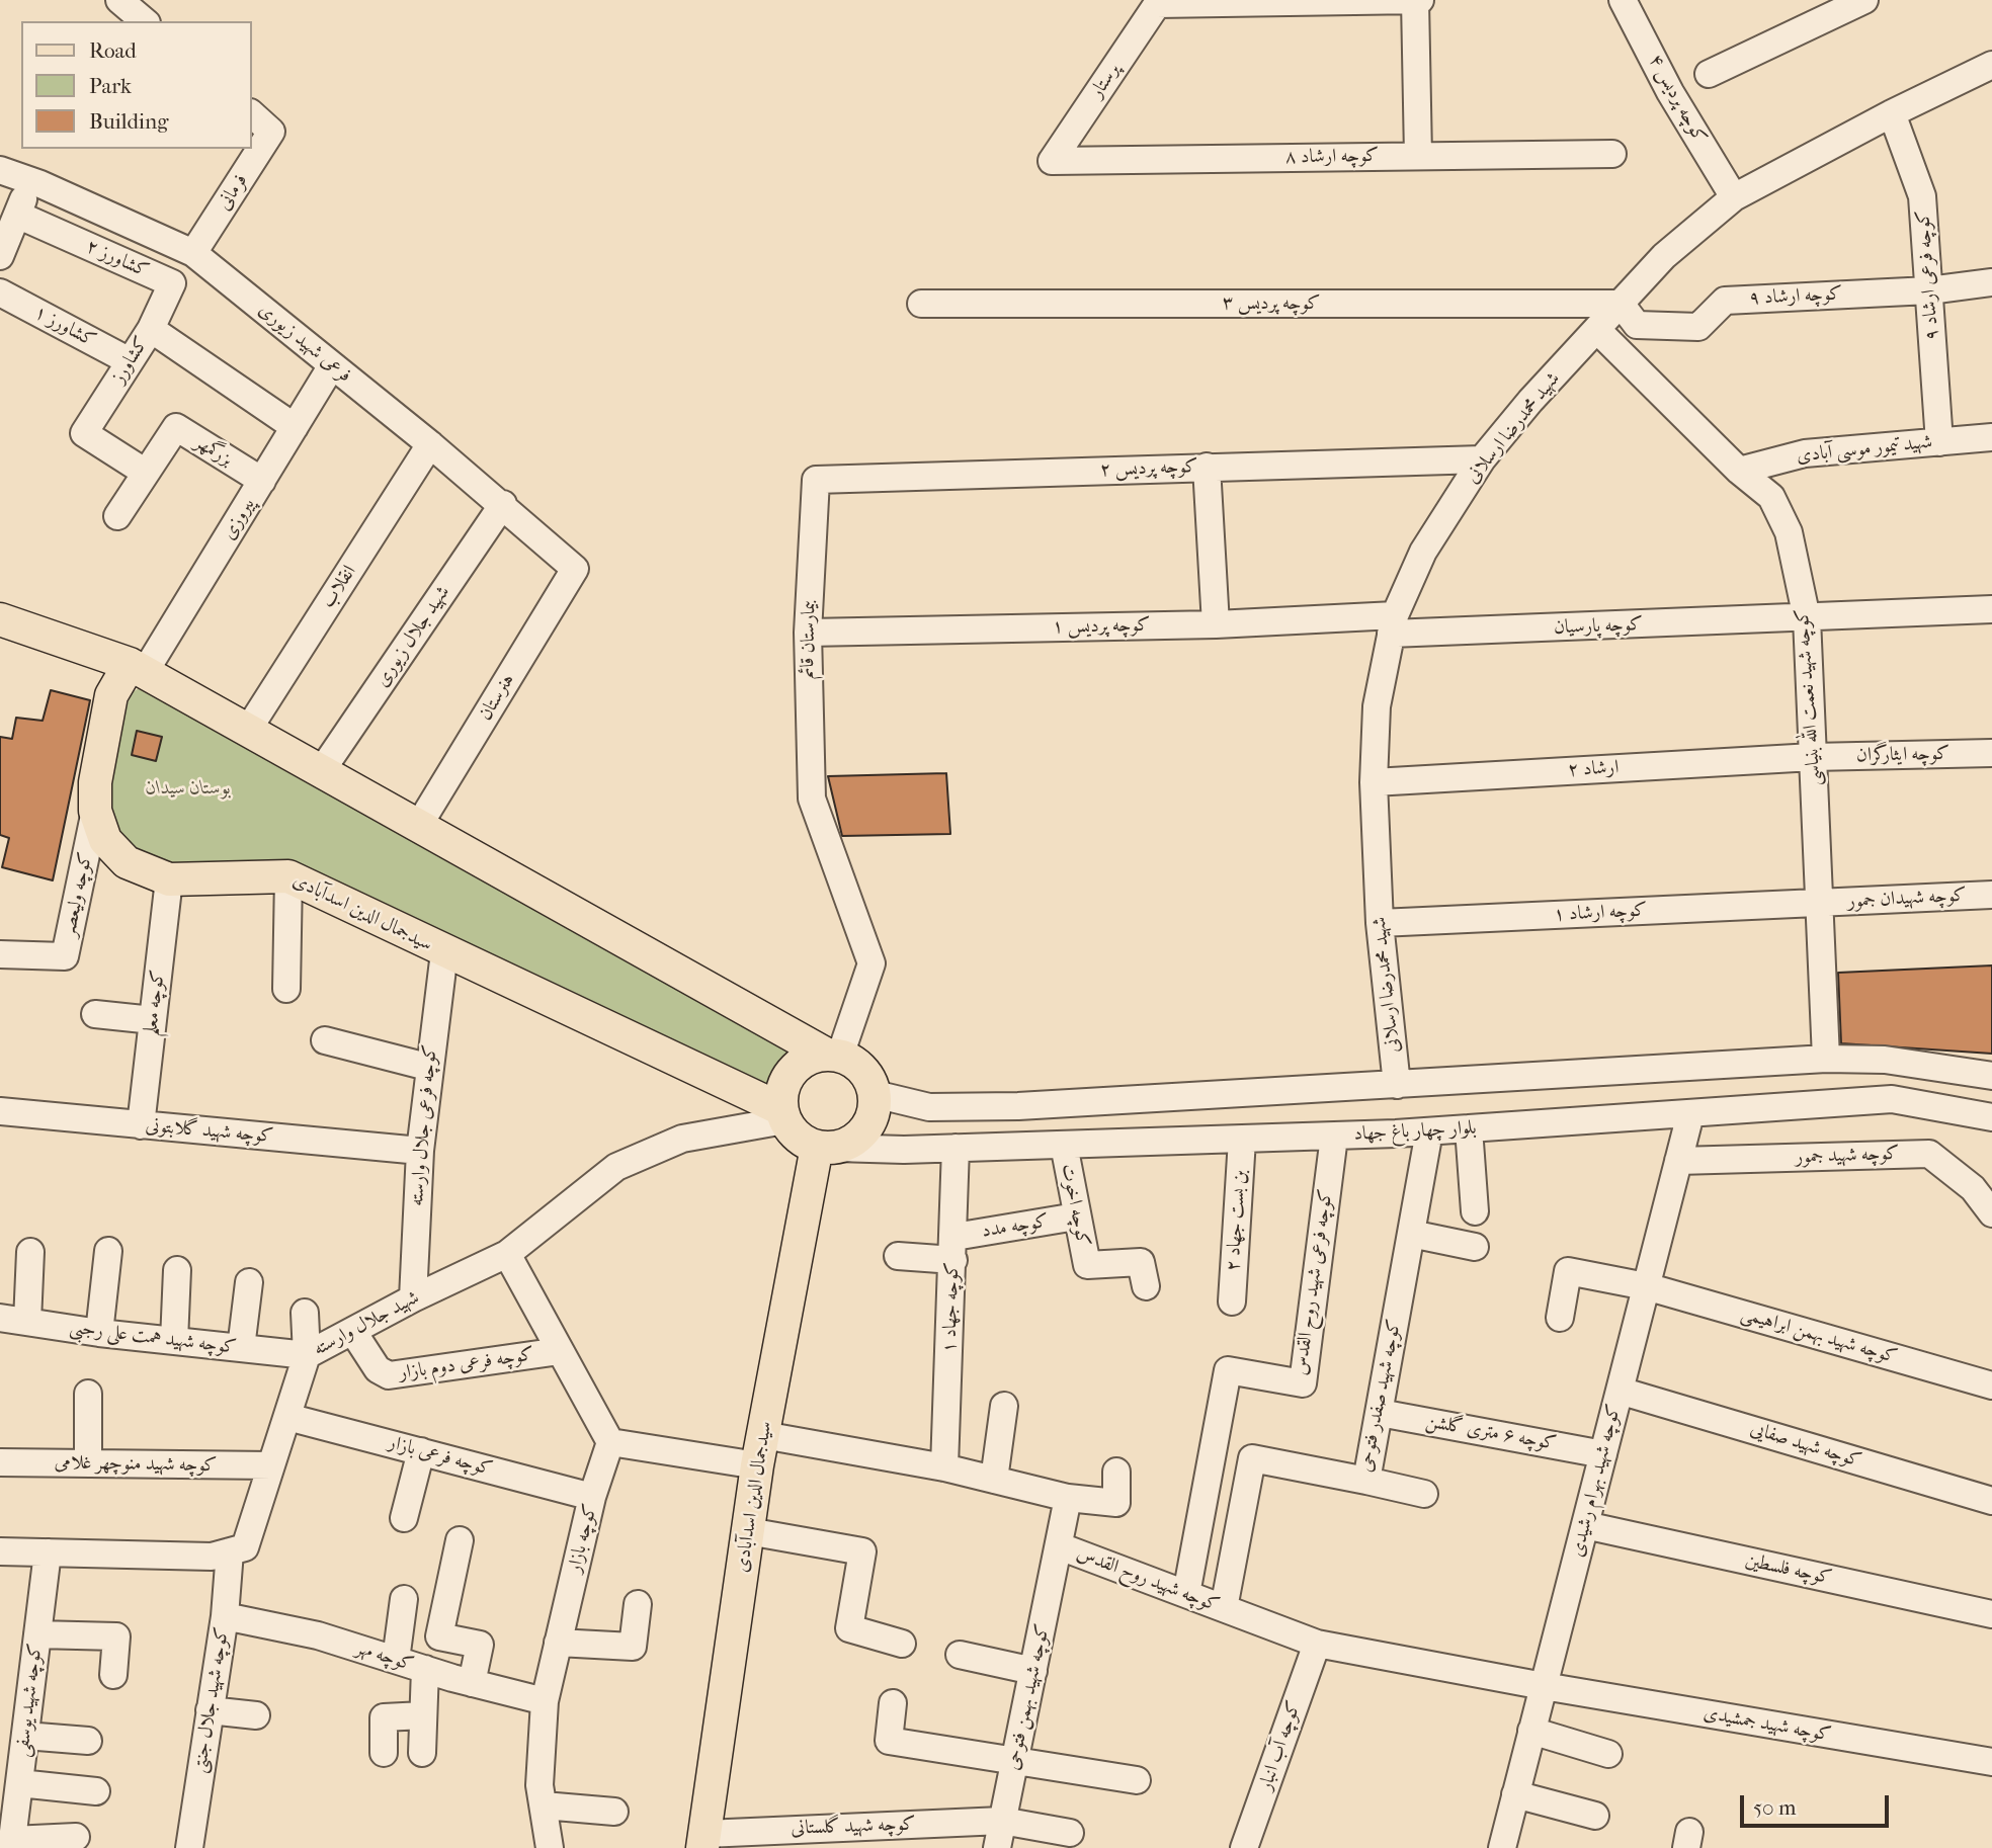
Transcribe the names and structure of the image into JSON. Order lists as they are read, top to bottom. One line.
{"streets":{"main road":["سیدجمال الدین اسدآبادی"],"street":["پرستار","کوچه پردیس ۴","کوچه ارشاد ۸","فرمانی","کشاورز ۲","کوچه فرعی ارشاد ۹","کوچه ارشاد ۹","کوچه پردیس ۳","کشاورز ۱","فرعی شهید زیوری","کشاورز","شهید محمدرضا ارسلانی","شهید تیمور موسی آبادی","بزرگمهر","کوچه پردیس ۲","پیروزی","انقلاب","کوچه پردیس ۱","کوچه پارسیان","شهید جلال زیوری","بیمارستان قائم","هنرستان","کوچه شهید نعمت الله بنیاسی","کوچه ایثارگران","ارشاد ۲","کوچه ولیعصر","کوچه شهیدان جمور","کوچه ارشاد ۱","کوچه معلم","کوچه فرعی جلال وارسته","کوچه شهید گلابتونی","بلوار چهار باغ جهاد","کوچه شهید جمور","کوچه اخوت","بن بست جهاد ۲","کوچه مدد","کوچه فرعی شهید روح القدس","کوچه جهاد ۱","شهید جلال وارسته","کوچه شهید بهمن ابراهیمی","کوچه شهید همت علی رجبی","کوچه فرعی دوم بازار","کوچه شهید صفدر فتوحی","کوچه ۶ متری گلشن","کوچه شهید صفایی","کوچه فرعی بازار","کوچه شهید منوچهر غلامی","کوچه شهید بهرام رشیدی","کوچه بازار","کوچه فلسطین","کوچه شهید روح القدس","کوچه مهر","کوچه شهید بهمن فتوحی","کوچه شهید یوسفی","کوچه شهید جلال جنتی","کوچه شهید جمشیدی","کوچه آب انبار","کوچه شهید گلستانی"]},"crossings":[["پرستار","کوچه ارشاد ۸"],["کوچه پردیس ۴","شهید محمدرضا ارسلانی"],["فرمانی","فرعی شهید زیوری"],["کشاورز ۲","کشاورز"],["کوچه فرعی ارشاد ۹","کوچه ارشاد ۹"],["کوچه فرعی ارشاد ۹","شهید محمدرضا ارسلانی"],["کوچه فرعی ارشاد ۹","شهید تیمور موسی آبادی"],["کوچه ارشاد ۹","کوچه پردیس ۳"],["کوچه ارشاد ۹","شهید محمدرضا ارسلانی"],["کوچه پردیس ۳","شهید محمدرضا ارسلانی"],["کشاورز ۱","کشاورز"],["فرعی شهید زیوری","پیروزی"],["فرعی شهید زیوری","انقلاب"],["فرعی شهید زیوری","شهید جلال زیوری"],["فرعی شهید زیوری","هنرستان"],["کشاورز","بزرگمهر"],["کشاورز","پیروزی"],["شهید محمدرضا ارسلانی","کوچه پردیس ۲"],["شهید محمدرضا ارسلانی","کوچه پردیس ۱"],["شهید محمدرضا ارسلانی","کوچه پارسیان"],["شهید محمدرضا ارسلانی","کوچه شهید نعمت الله بنیاسی"],["شهید محمدرضا ارسلانی","ارشاد ۲"],["شهید محمدرضا ارسلانی","کوچه ارشاد ۱"],["شهید تیمور موسی آبادی","کوچه شهید نعمت الله بنیاسی"],["بزرگمهر","پیروزی"],["کوچه پردیس ۲","بیمارستان قائم"],["پیروزی","سیدجمال الدین اسدآبادی"],["کوچه پردیس ۱","کوچه پارسیان"],["کوچه پردیس ۱","بیمارستان قائم"],["کوچه پارسیان","کوچه شهید نعمت الله بنیاسی"],["بیمارستان قائم","سیدجمال الدین اسدآبادی"],["بیمارستان قائم","بلوار چهار باغ جهاد"],["بیمارستان قائم","شهید جلال وارسته"],["کوچه شهید نعمت الله بنیاسی","کوچه ایثارگران"],["کوچه شهید نعمت الله بنیاسی","ارشاد ۲"],["کوچه شهید نعمت الله بنیاسی","کوچه شهیدان جمور"],["کوچه شهید نعمت الله بنیاسی","کوچه ارشاد ۱"],["کوچه ایثارگران","ارشاد ۲"],["کوچه ولیعصر","سیدجمال الدین اسدآبادی"],["کوچه شهیدان جمور","کوچه ارشاد ۱"],["سیدجمال الدین اسدآبادی","کوچه معلم"],["سیدجمال الدین اسدآبادی","کوچه فرعی جلال وارسته"],["سیدجمال الدین اسدآبادی","بلوار چهار باغ جهاد"],["سیدجمال الدین اسدآبادی","شهید جلال وارسته"],["سیدجمال الدین اسدآبادی","کوچه شهید گلستانی"],["کوچه معلم","کوچه شهید گلابتونی"],["کوچه فرعی جلال وارسته","کوچه شهید گلابتونی"],["کوچه فرعی جلال وارسته","شهید جلال وارسته"],["بلوار چهار باغ جهاد","کوچه اخوت"],["بلوار چهار باغ جهاد","بن بست جهاد ۲"],["بلوار چهار باغ جهاد","کوچه فرعی شهید روح القدس"],["بلوار چهار باغ جهاد","کوچه جهاد ۱"],["بلوار چهار باغ جهاد","شهید جلال وارسته"],["بلوار چهار باغ جهاد","کوچه شهید صفدر فتوحی"],["بلوار چهار باغ جهاد","کوچه شهید بهرام رشیدی"],["کوچه شهید جمور","کوچه شهید بهرام رشیدی"],["کوچه اخوت","کوچه مدد"],["کوچه مدد","کوچه جهاد ۱"],["کوچه فرعی شهید روح القدس","کوچه شهید روح القدس"],["شهید جلال وارسته","کوچه شهید همت علی رجبی"],["شهید جلال وارسته","کوچه فرعی دوم بازار"],["شهید جلال وارسته","کوچه فرعی بازار"],["شهید جلال وارسته","کوچه شهید منوچهر غلامی"],["شهید جلال وارسته","کوچه شهید جلال جنتی"],["کوچه شهید بهمن ابراهیمی","کوچه شهید بهرام رشیدی"],["کوچه شهید صفدر فتوحی","کوچه ۶ متری گلشن"],["کوچه شهید صفدر فتوحی","کوچه شهید روح القدس"],["کوچه ۶ متری گلشن","کوچه شهید بهرام رشیدی"],["کوچه شهید صفایی","کوچه شهید بهرام رشیدی"],["کوچه فرعی بازار","کوچه بازار"],["کوچه شهید بهرام رشیدی","کوچه فلسطین"],["کوچه شهید بهرام رشیدی","کوچه شهید روح القدس"],["کوچه شهید بهرام رشیدی","کوچه شهید جمشیدی"],["کوچه بازار","کوچه مهر"],["کوچه شهید روح القدس","کوچه شهید بهمن فتوحی"],["کوچه شهید روح القدس","کوچه شهید جمشیدی"],["کوچه شهید روح القدس","کوچه آب انبار"],["کوچه مهر","کوچه شهید جلال جنتی"],["کوچه شهید بهمن فتوحی","کوچه شهید گلستانی"]],"parks":["بوستان سیدان"],"legend":["Road","Park","Building"],"scale_bar":"50 m"}
